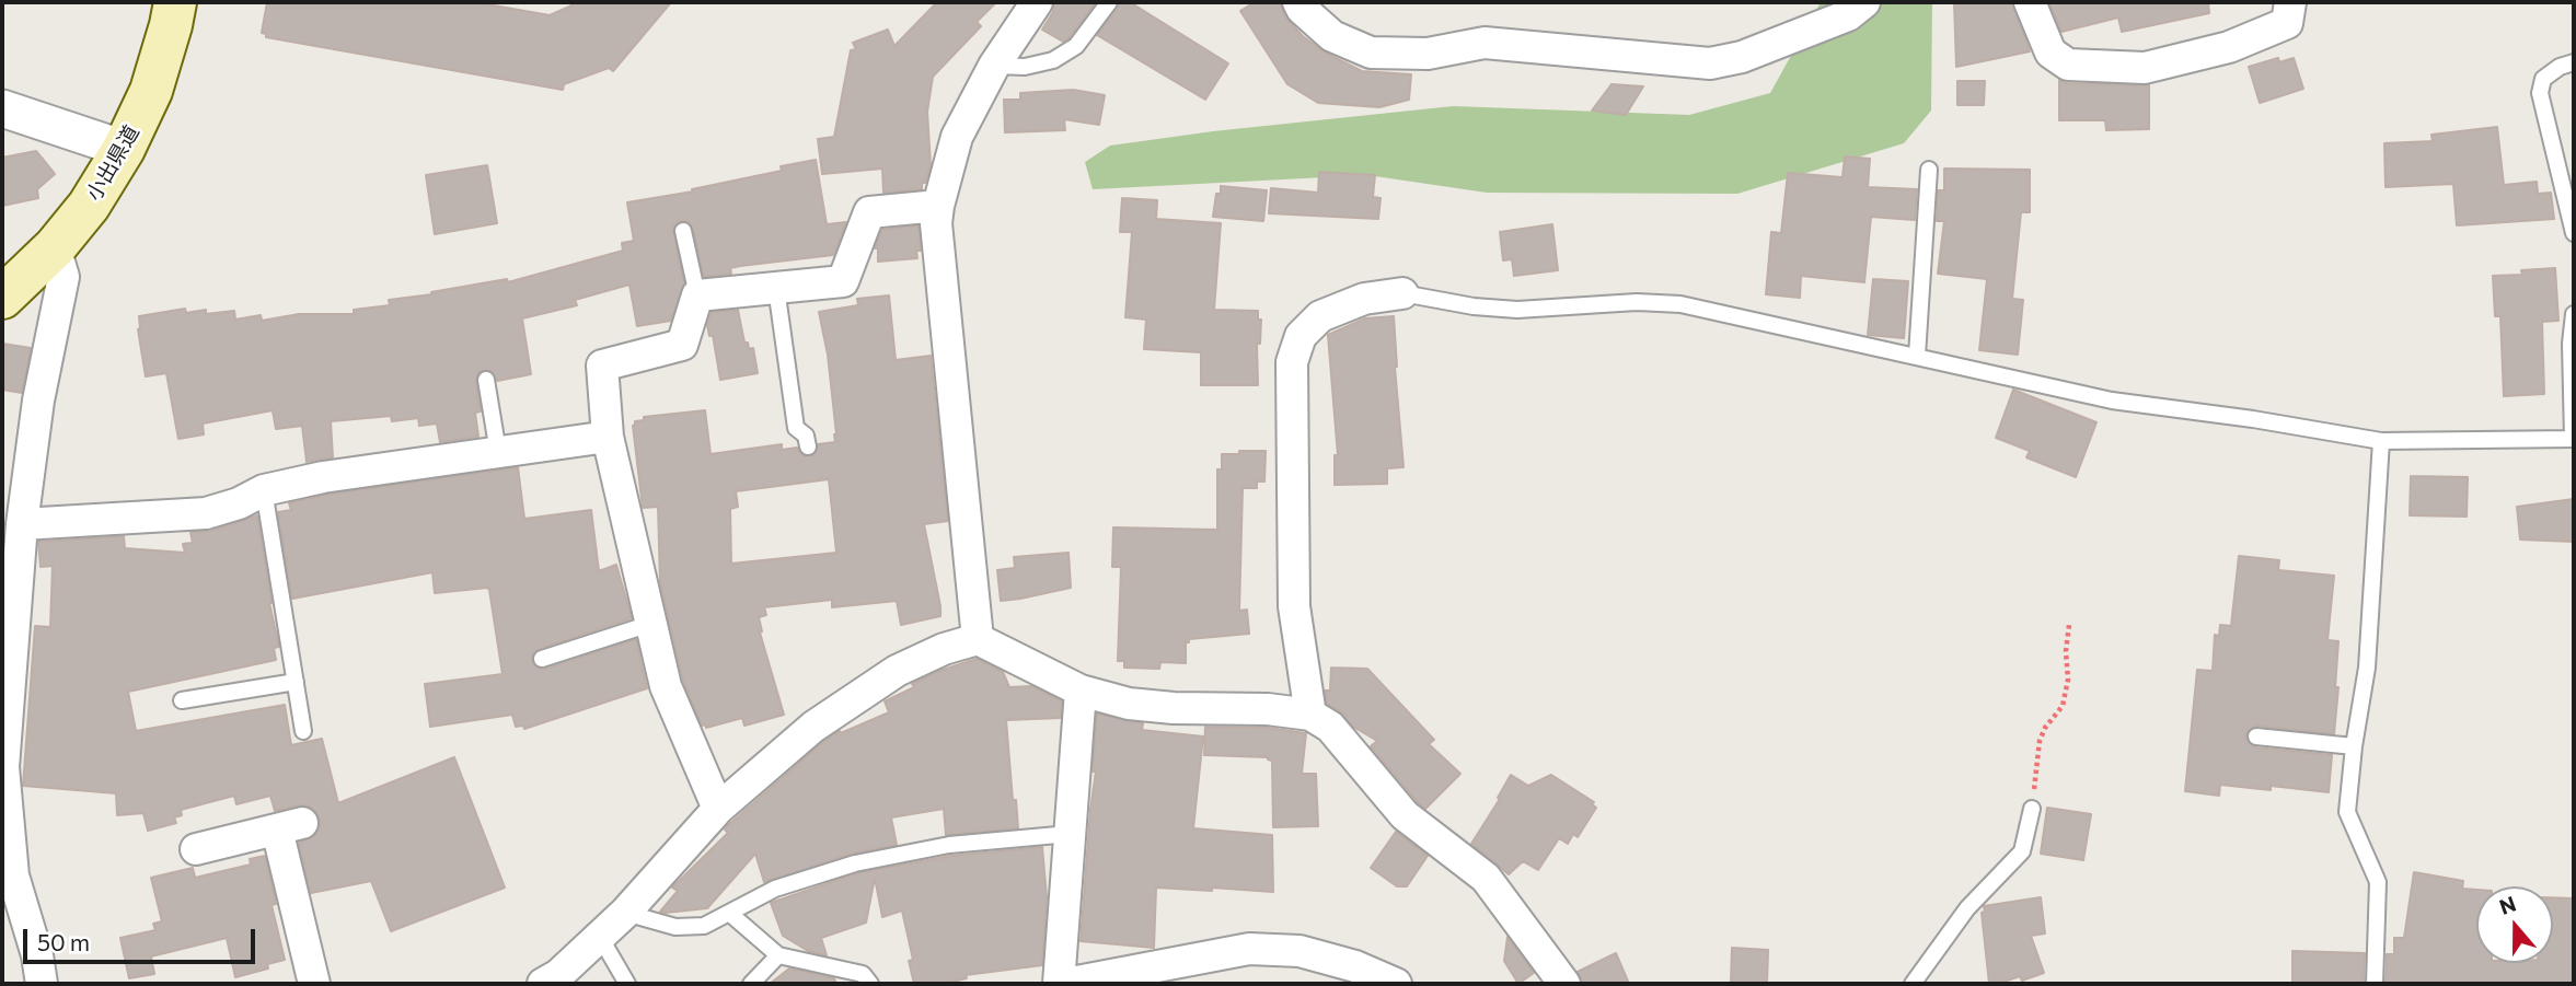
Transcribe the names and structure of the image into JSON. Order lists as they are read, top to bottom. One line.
{"streets":{"main road":["小出県道"]},"scale_bar":"50 m","north":"top"}
